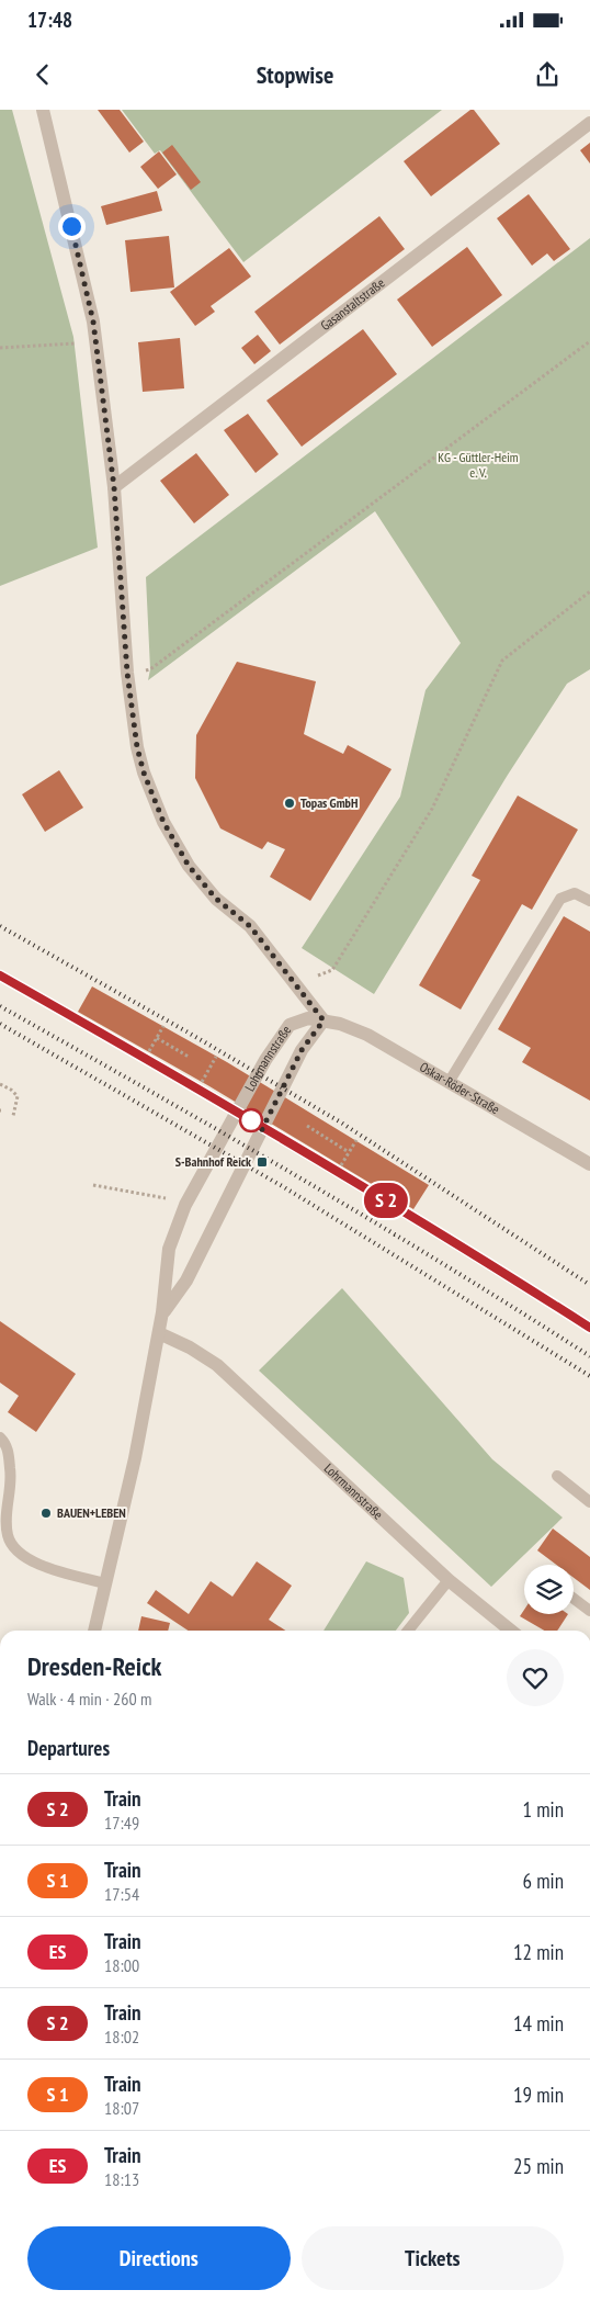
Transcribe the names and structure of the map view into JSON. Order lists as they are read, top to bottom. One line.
{"streets":{"street":["Gasanstaltstraße","Lohrmannstraße","Oskar-Röder-Straße"]},"crossings":[["Lohrmannstraße","Oskar-Röder-Straße"]],"parks":["KG - Güttler-Heim e. V."],"places":{"other":["Topas GmbH","BAUEN+LEBEN"],"transit":["S-Bahnhof Reick"]},"page":{"status":"17:48","header":"Stopwise","on_map":"S 2","heading":[["Dresden-Reick","Walk · 4 min · 260 m"],"Departures"],"list":[{"mark":"S 2","name":"Train","note":"17:49","value":"1 min"},{"mark":"S 1","name":"Train","note":"17:54","value":"6 min"},{"mark":"ES","name":"Train","note":"18:00","value":"12 min"},{"mark":"S 2","name":"Train","note":"18:02","value":"14 min"},{"mark":"S 1","name":"Train","note":"18:07","value":"19 min"},{"mark":"ES","name":"Train","note":"18:13","value":"25 min"}],"buttons":["Directions","Tickets"]}}
